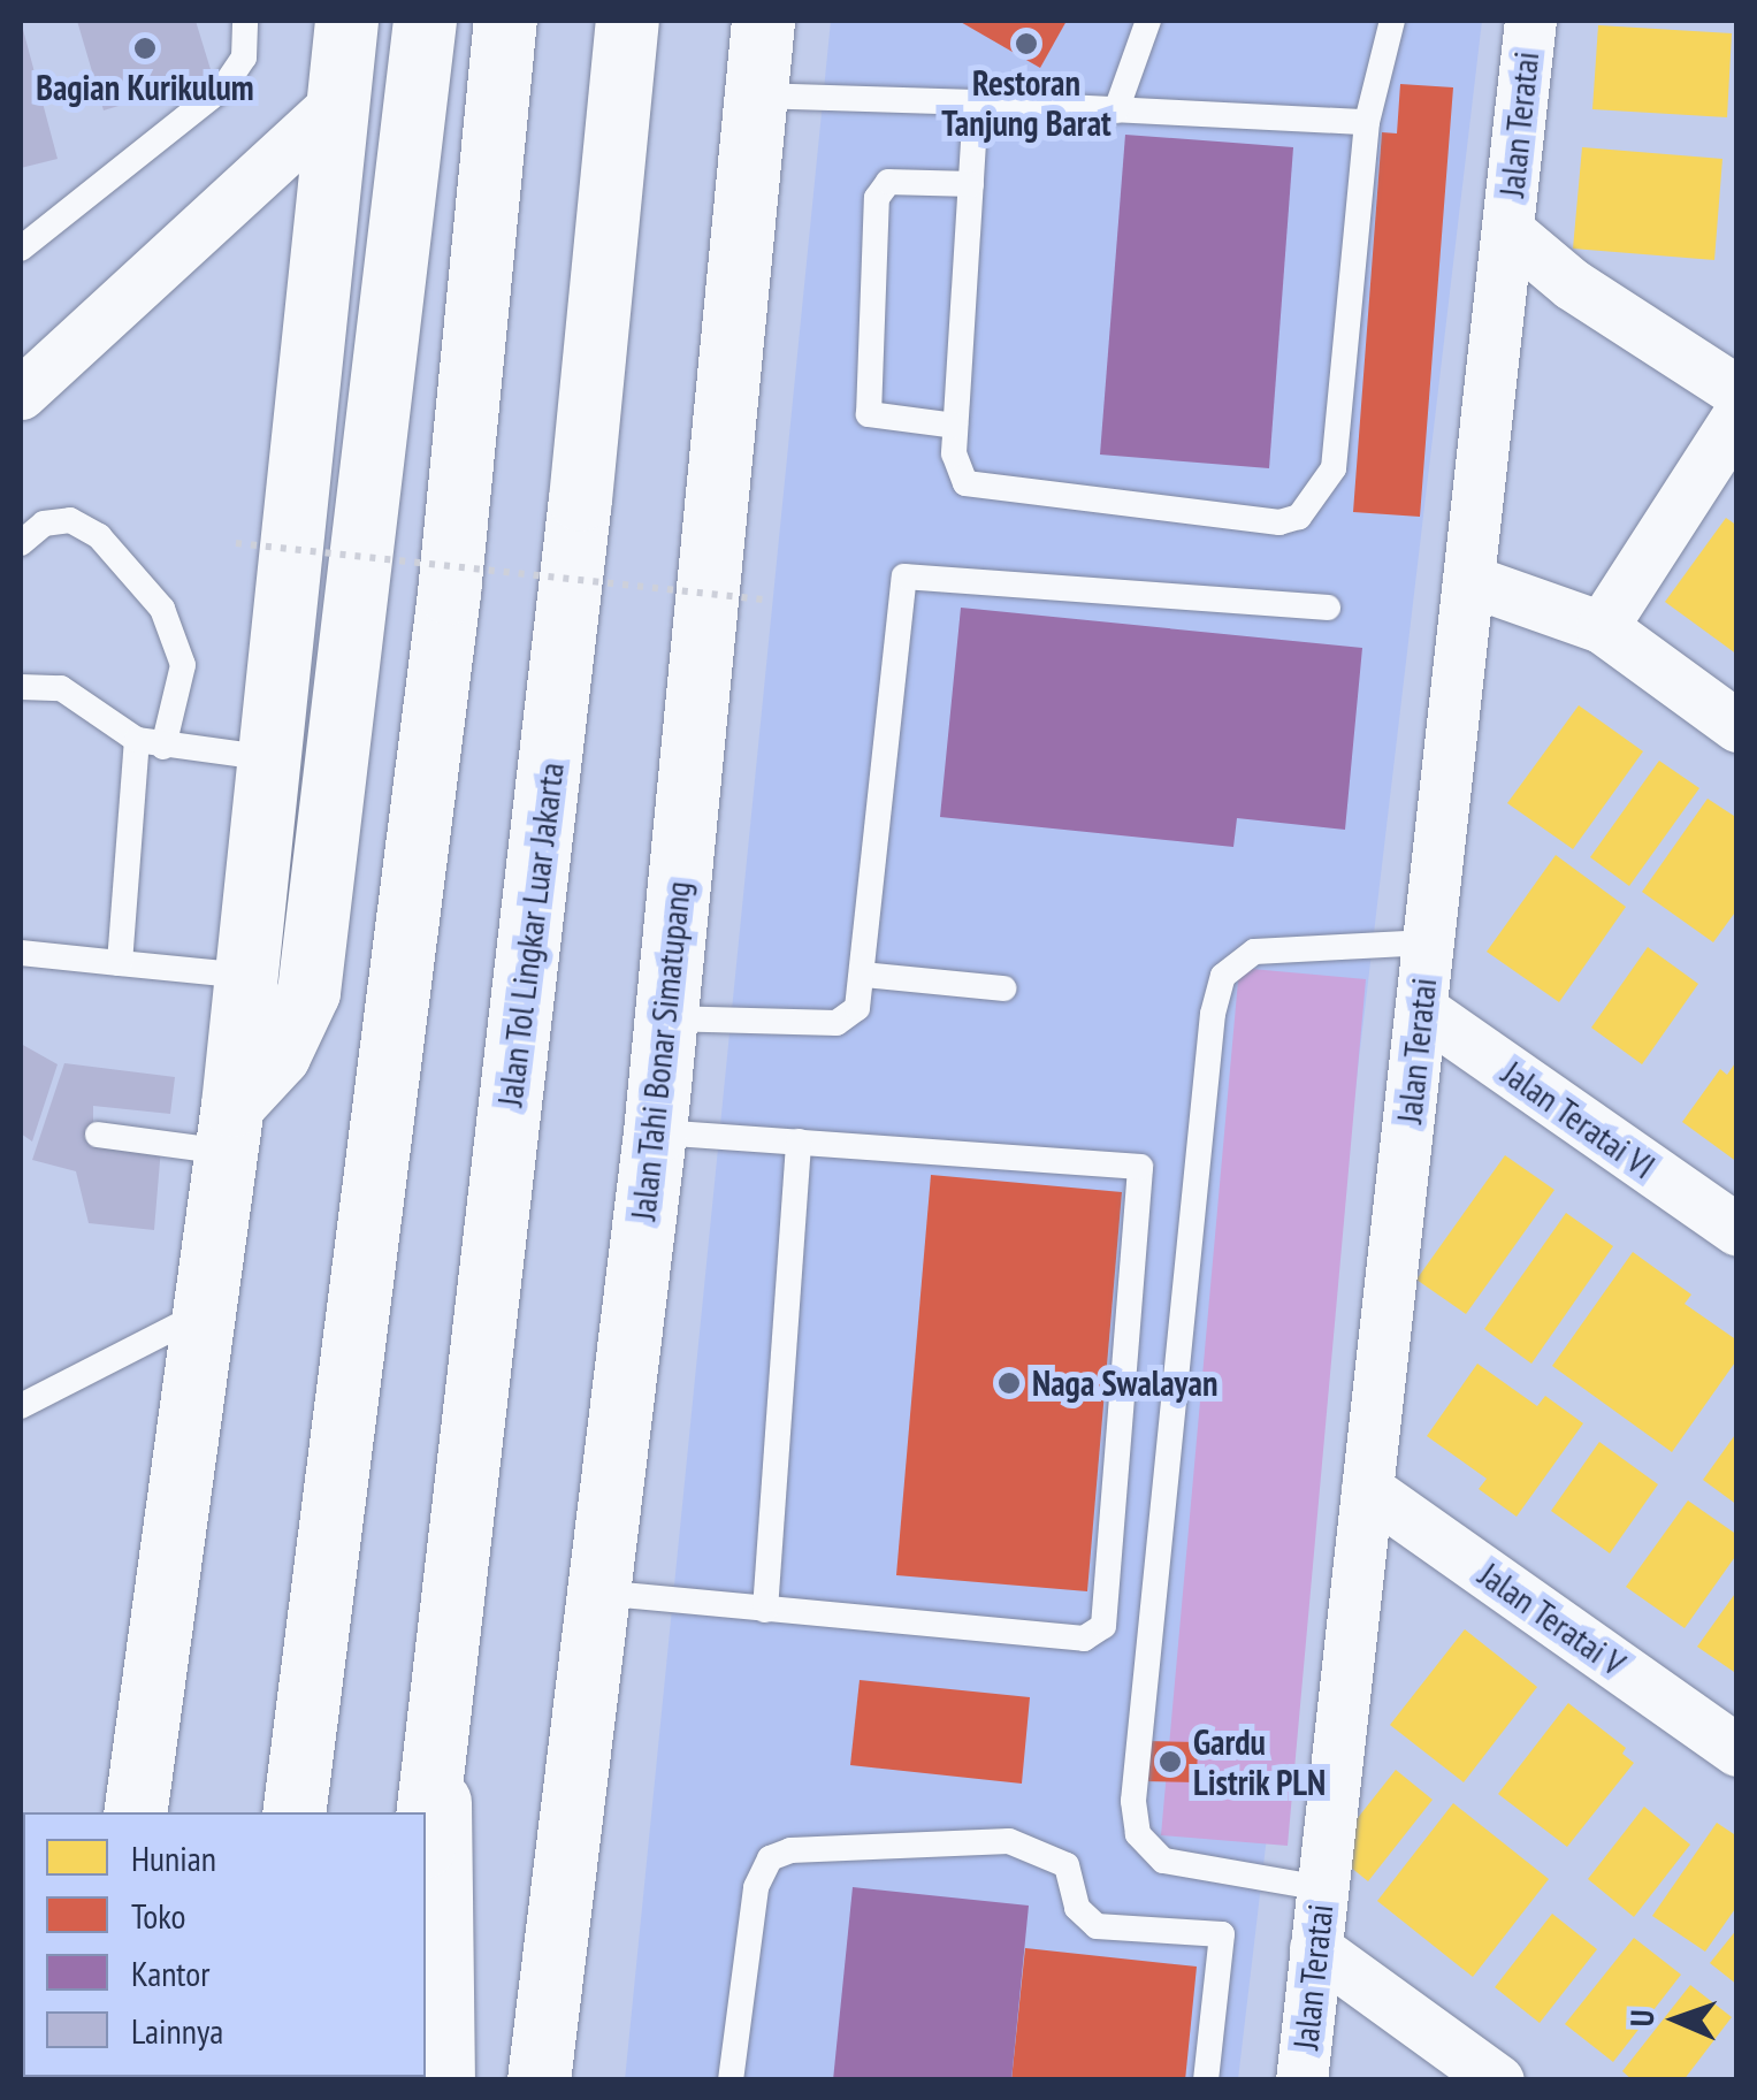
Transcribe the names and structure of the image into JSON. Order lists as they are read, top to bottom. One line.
{"streets":{"highway":["Jalan Tol Lingkar Luar Jakarta","Jalan Tahi Bonar Simatupang"],"street":["Jalan Teratai","Jalan Teratai VI","Jalan Teratai V"]},"crossings":[["Jalan Teratai","Jalan Teratai VI"],["Jalan Teratai","Jalan Teratai V"]],"places":["Restoran Tanjung Barat","Bagian Kurikulum","Naga Swalayan","Gardu Listrik PLN"],"legend":["Hunian","Toko","Kantor","Lainnya"],"north":"left"}
